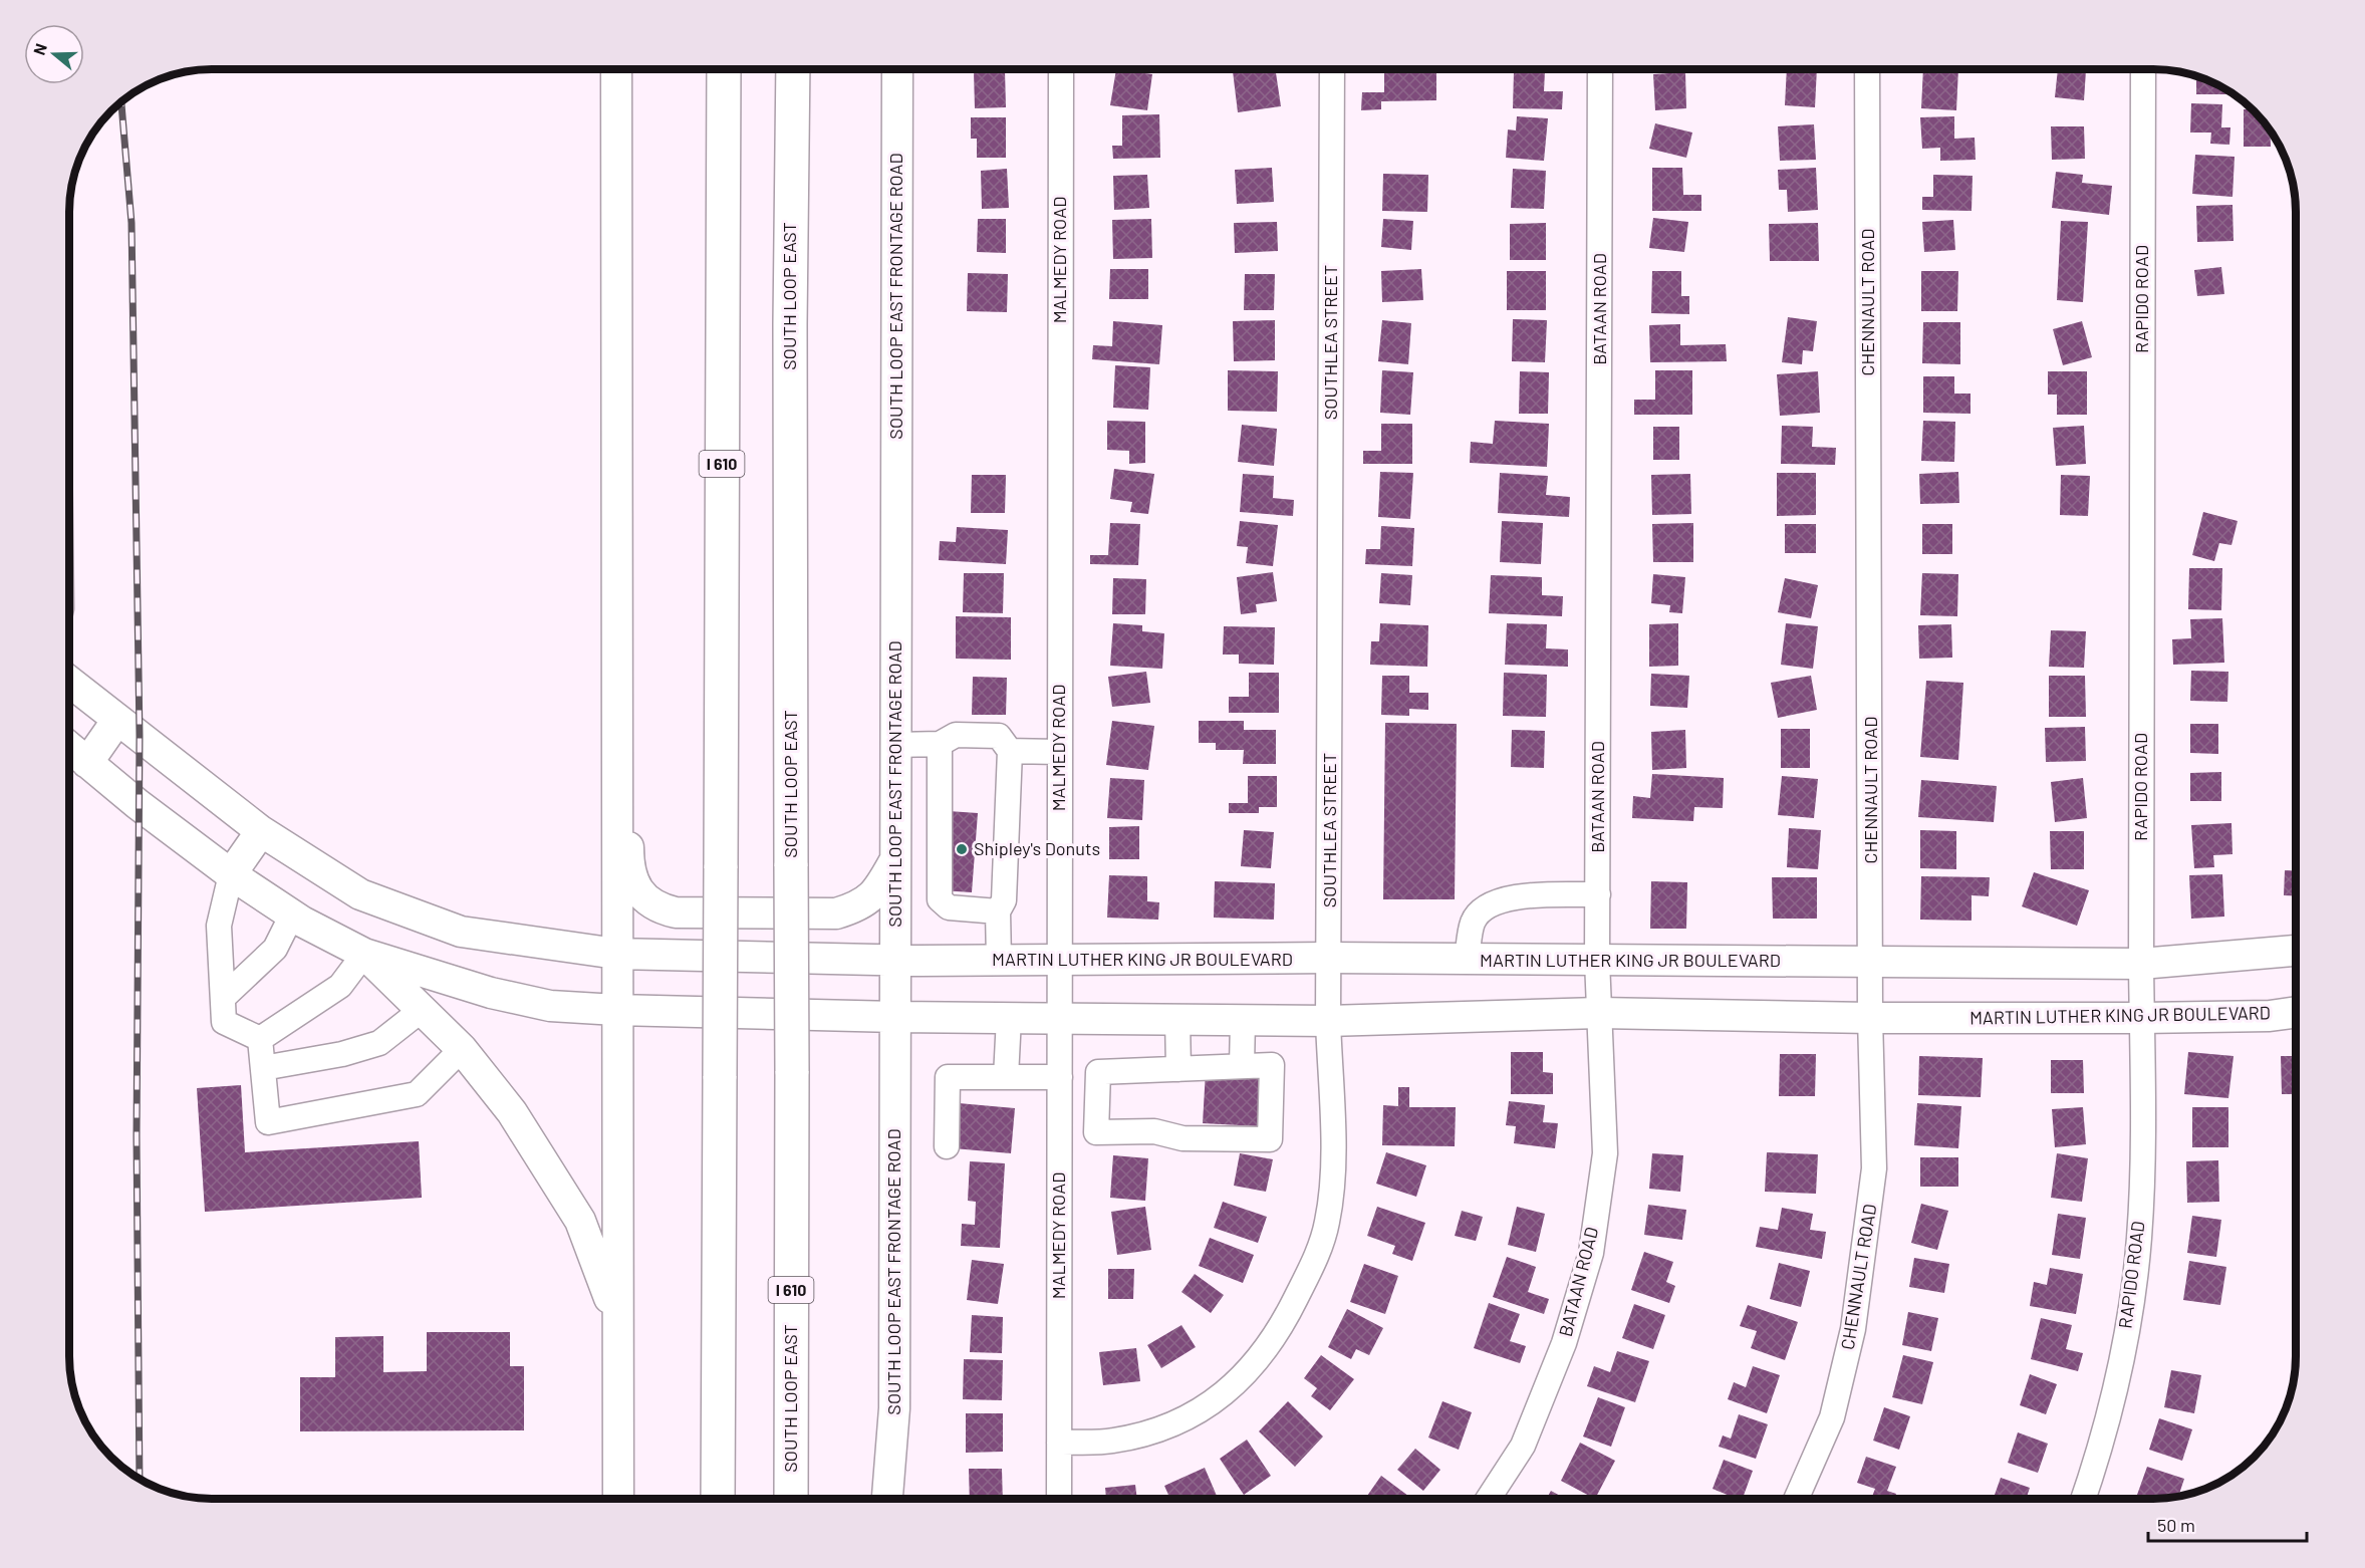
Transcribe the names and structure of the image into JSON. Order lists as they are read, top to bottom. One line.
{"streets":{"highway":["SOUTH LOOP EAST","I 610"],"main road":["SOUTH LOOP EAST FRONTAGE ROAD","MARTIN LUTHER KING JR BOULEVARD"],"street":["MALMEDY ROAD","RAPIDO ROAD","CHENNAULT ROAD","BATAAN ROAD","SOUTHLEA STREET"]},"crossings":[["MALMEDY ROAD","SOUTHLEA STREET"],["MALMEDY ROAD","MARTIN LUTHER KING JR BOULEVARD"],["SOUTH LOOP EAST FRONTAGE ROAD","MARTIN LUTHER KING JR BOULEVARD"],["RAPIDO ROAD","MARTIN LUTHER KING JR BOULEVARD"],["CHENNAULT ROAD","MARTIN LUTHER KING JR BOULEVARD"],["BATAAN ROAD","MARTIN LUTHER KING JR BOULEVARD"],["SOUTHLEA STREET","MARTIN LUTHER KING JR BOULEVARD"]],"places":["Shipley's Donuts"],"scale_bar":"50 m","north":"left"}
